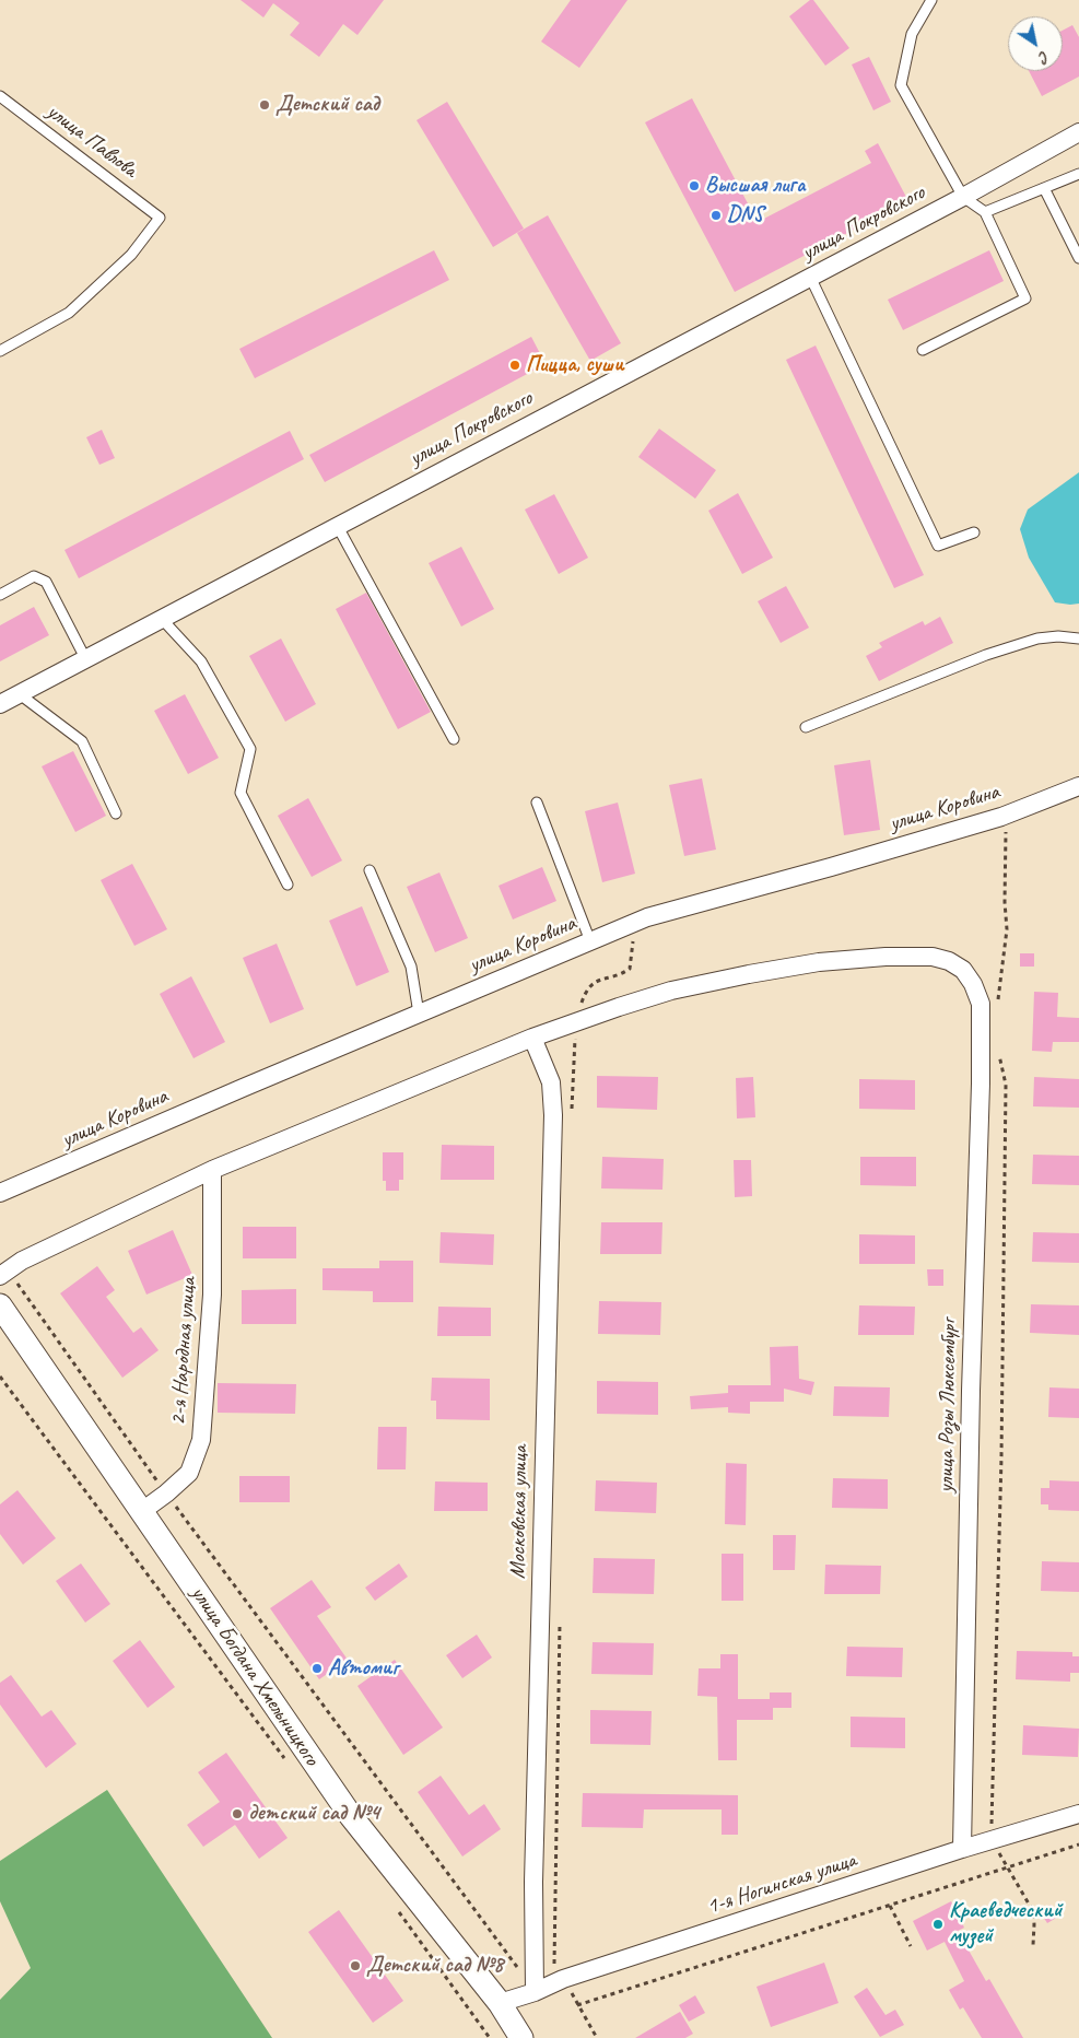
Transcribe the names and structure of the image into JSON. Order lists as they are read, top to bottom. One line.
{"streets":{"street":["улица Покровского","улица Коровина","2-я Народная улица","улица Розы Люксембург","Московская улица","улица Богдана Хмельницкого","1-я Ногинская улица"],"lane":["улица Павлова"]},"crossings":[["2-я Народная улица","улица Богдана Хмельницкого"],["улица Розы Люксембург","1-я Ногинская улица"],["Московская улица","1-я Ногинская улица"],["улица Богдана Хмельницкого","1-я Ногинская улица"]],"places":["Детский сад","Высшая лига","DNS","Пицца, суши","Автомиг","детский сад №4","Краеведческий музей","Детский сад №8"],"north":"bottom right"}
